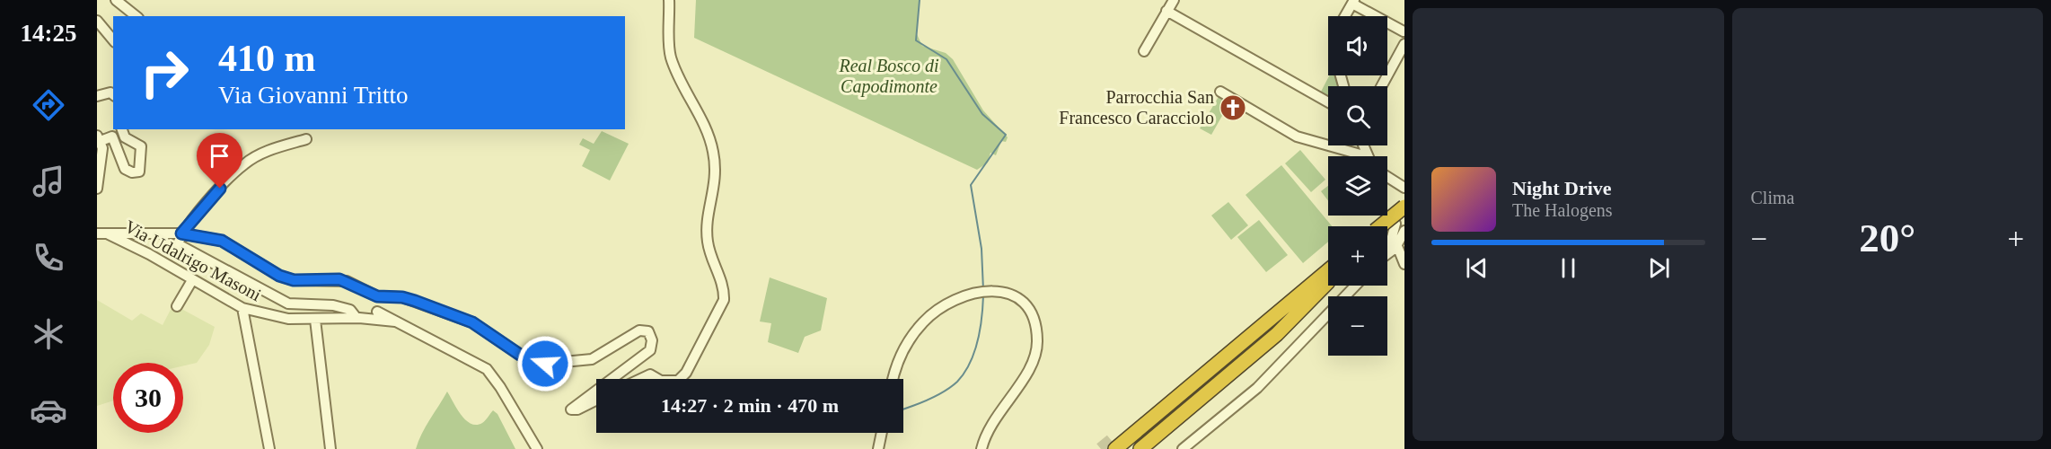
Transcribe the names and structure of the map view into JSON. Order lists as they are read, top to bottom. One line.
{"streets":{"street":["Via Udalrigo Masoni"]},"parks":["Real Bosco di Capodimonte"],"places":{"church":["Parrocchia San Francesco Caracciolo"]},"page":{"tabs":"14:25","tile":"Clima","map_buttons":["+","−"],"turn":["410 m","Via Giovanni Tritto"],"song":["Night Drive","The Halogens"],"heat":["−","20°","+"],"limit":"30","trip":"14:27 · 2 min · 470 m"}}
